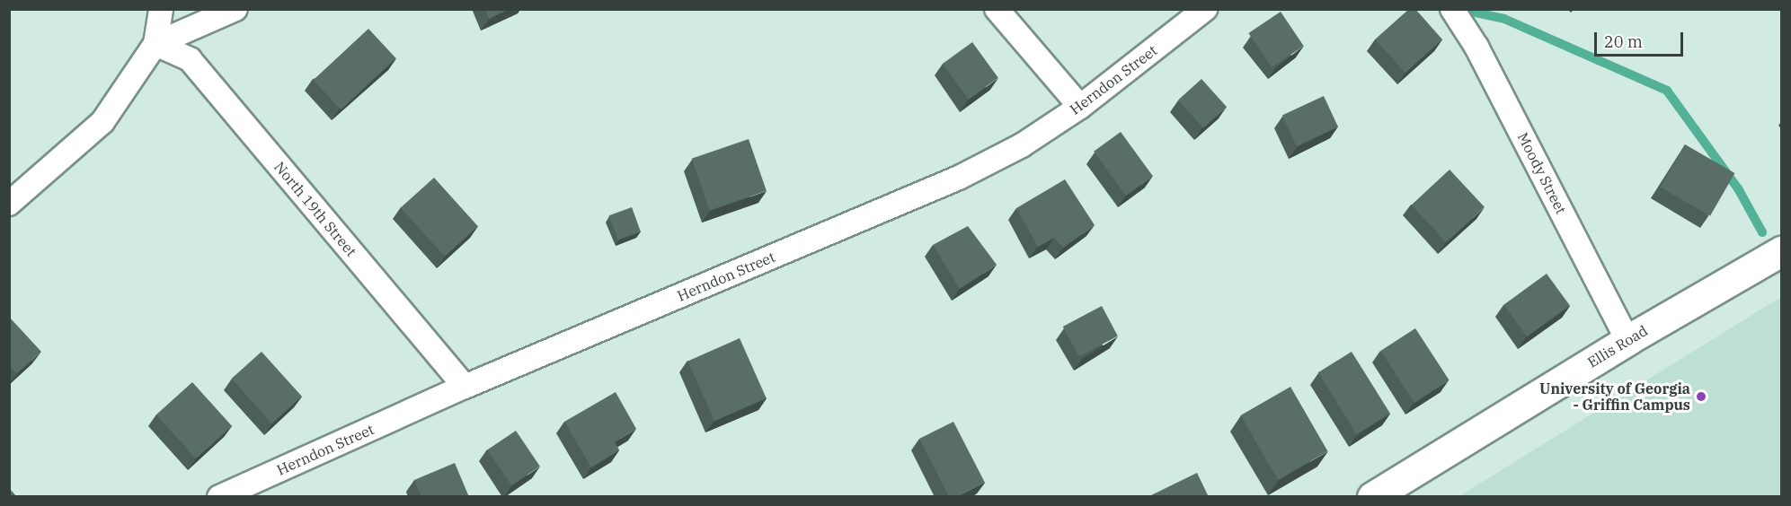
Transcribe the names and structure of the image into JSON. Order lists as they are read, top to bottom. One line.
{"streets":{"street":["Herndon Street","Moody Street","North 19th Street","Ellis Road"]},"crossings":[["Herndon Street","North 19th Street"],["Moody Street","Ellis Road"]],"places":["University of Georgia - Griffin Campus"],"scale_bar":"20 m"}
